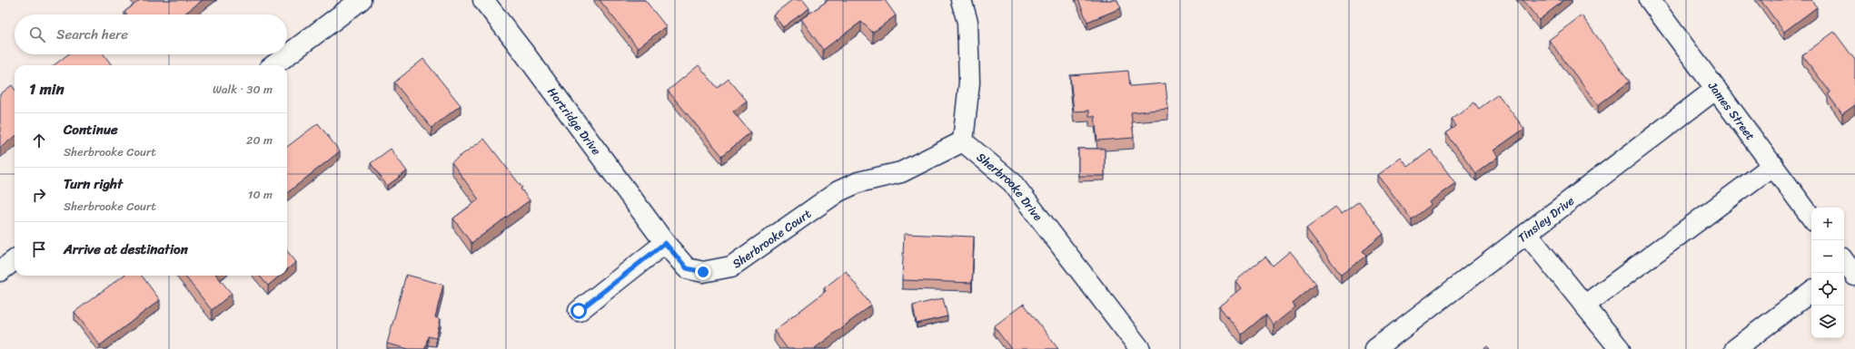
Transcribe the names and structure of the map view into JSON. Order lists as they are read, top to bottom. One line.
{"streets":{"street":["James Street","Hartridge Drive","Sherbrooke Drive","Tinsley Drive","Sherbrooke Court"]},"crossings":[["James Street","Tinsley Drive"],["Hartridge Drive","Sherbrooke Court"],["Sherbrooke Drive","Sherbrooke Court"]],"page":{"search":"Search here","heading":["1 min","Walk · 30 m"],"list":[["Continue","Sherbrooke Court","20 m"],["Turn right","Sherbrooke Court","10 m"],"Arrive at destination"],"map_buttons":["+","−"]}}
